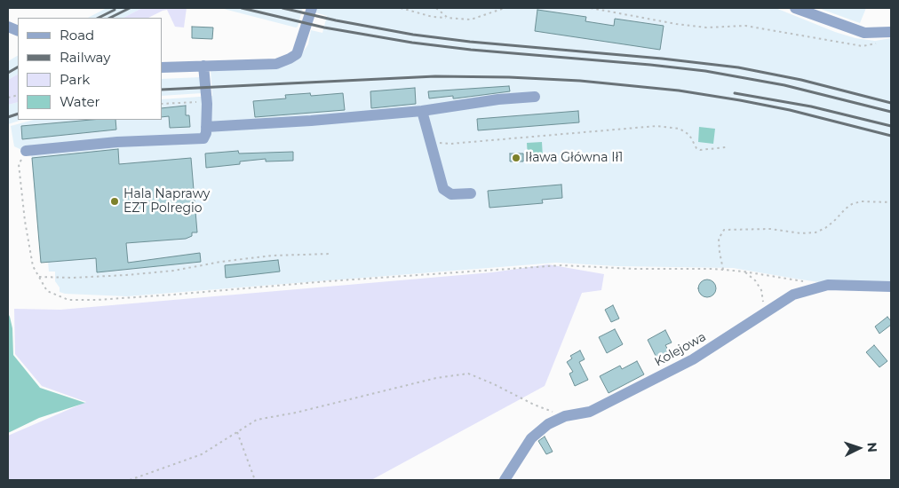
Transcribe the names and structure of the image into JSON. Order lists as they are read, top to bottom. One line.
{"streets":{"street":["Kolejowa"]},"places":["Iława Główna Ił1","Hala Naprawy EZT Polregio"],"legend":["Road","Railway","Park","Water"],"north":"right"}
